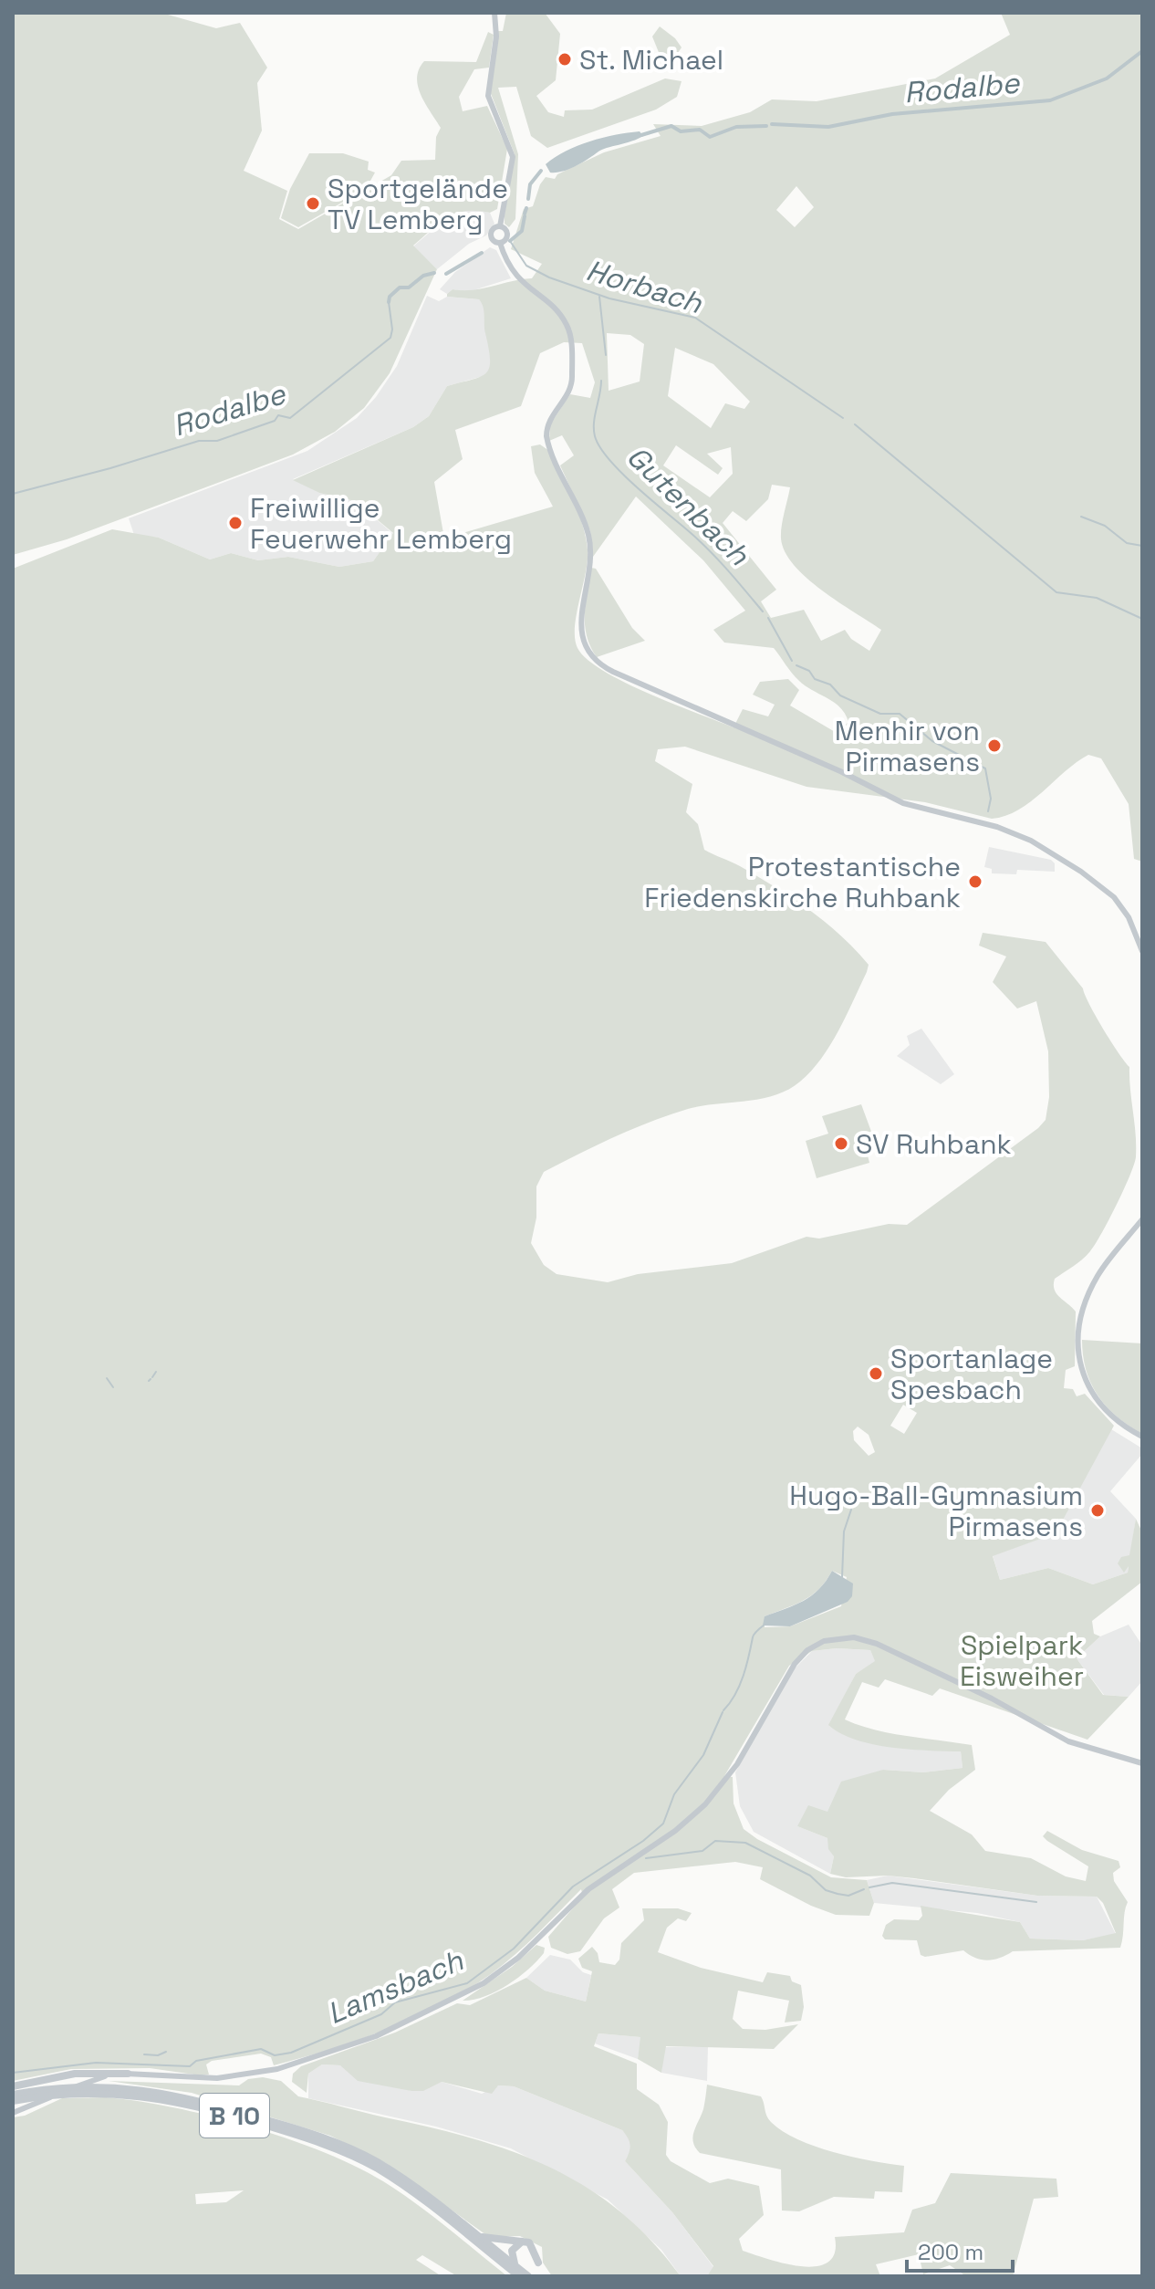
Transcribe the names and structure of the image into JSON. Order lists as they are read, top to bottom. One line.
{"streets":{"highway":["B 10"]},"water":["Rodalbe","Horbach","Gutenbach","Lamsbach"],"parks":["Spielpark Eisweiher"],"places":["St. Michael","Sportgelände TV Lemberg","Freiwillige Feuerwehr Lemberg","Menhir von Pirmasens","Protestantische Friedenskirche Ruhbank","SV Ruhbank","Sportanlage Spesbach","Hugo-Ball-Gymnasium Pirmasens"],"scale_bar":"200 m"}
